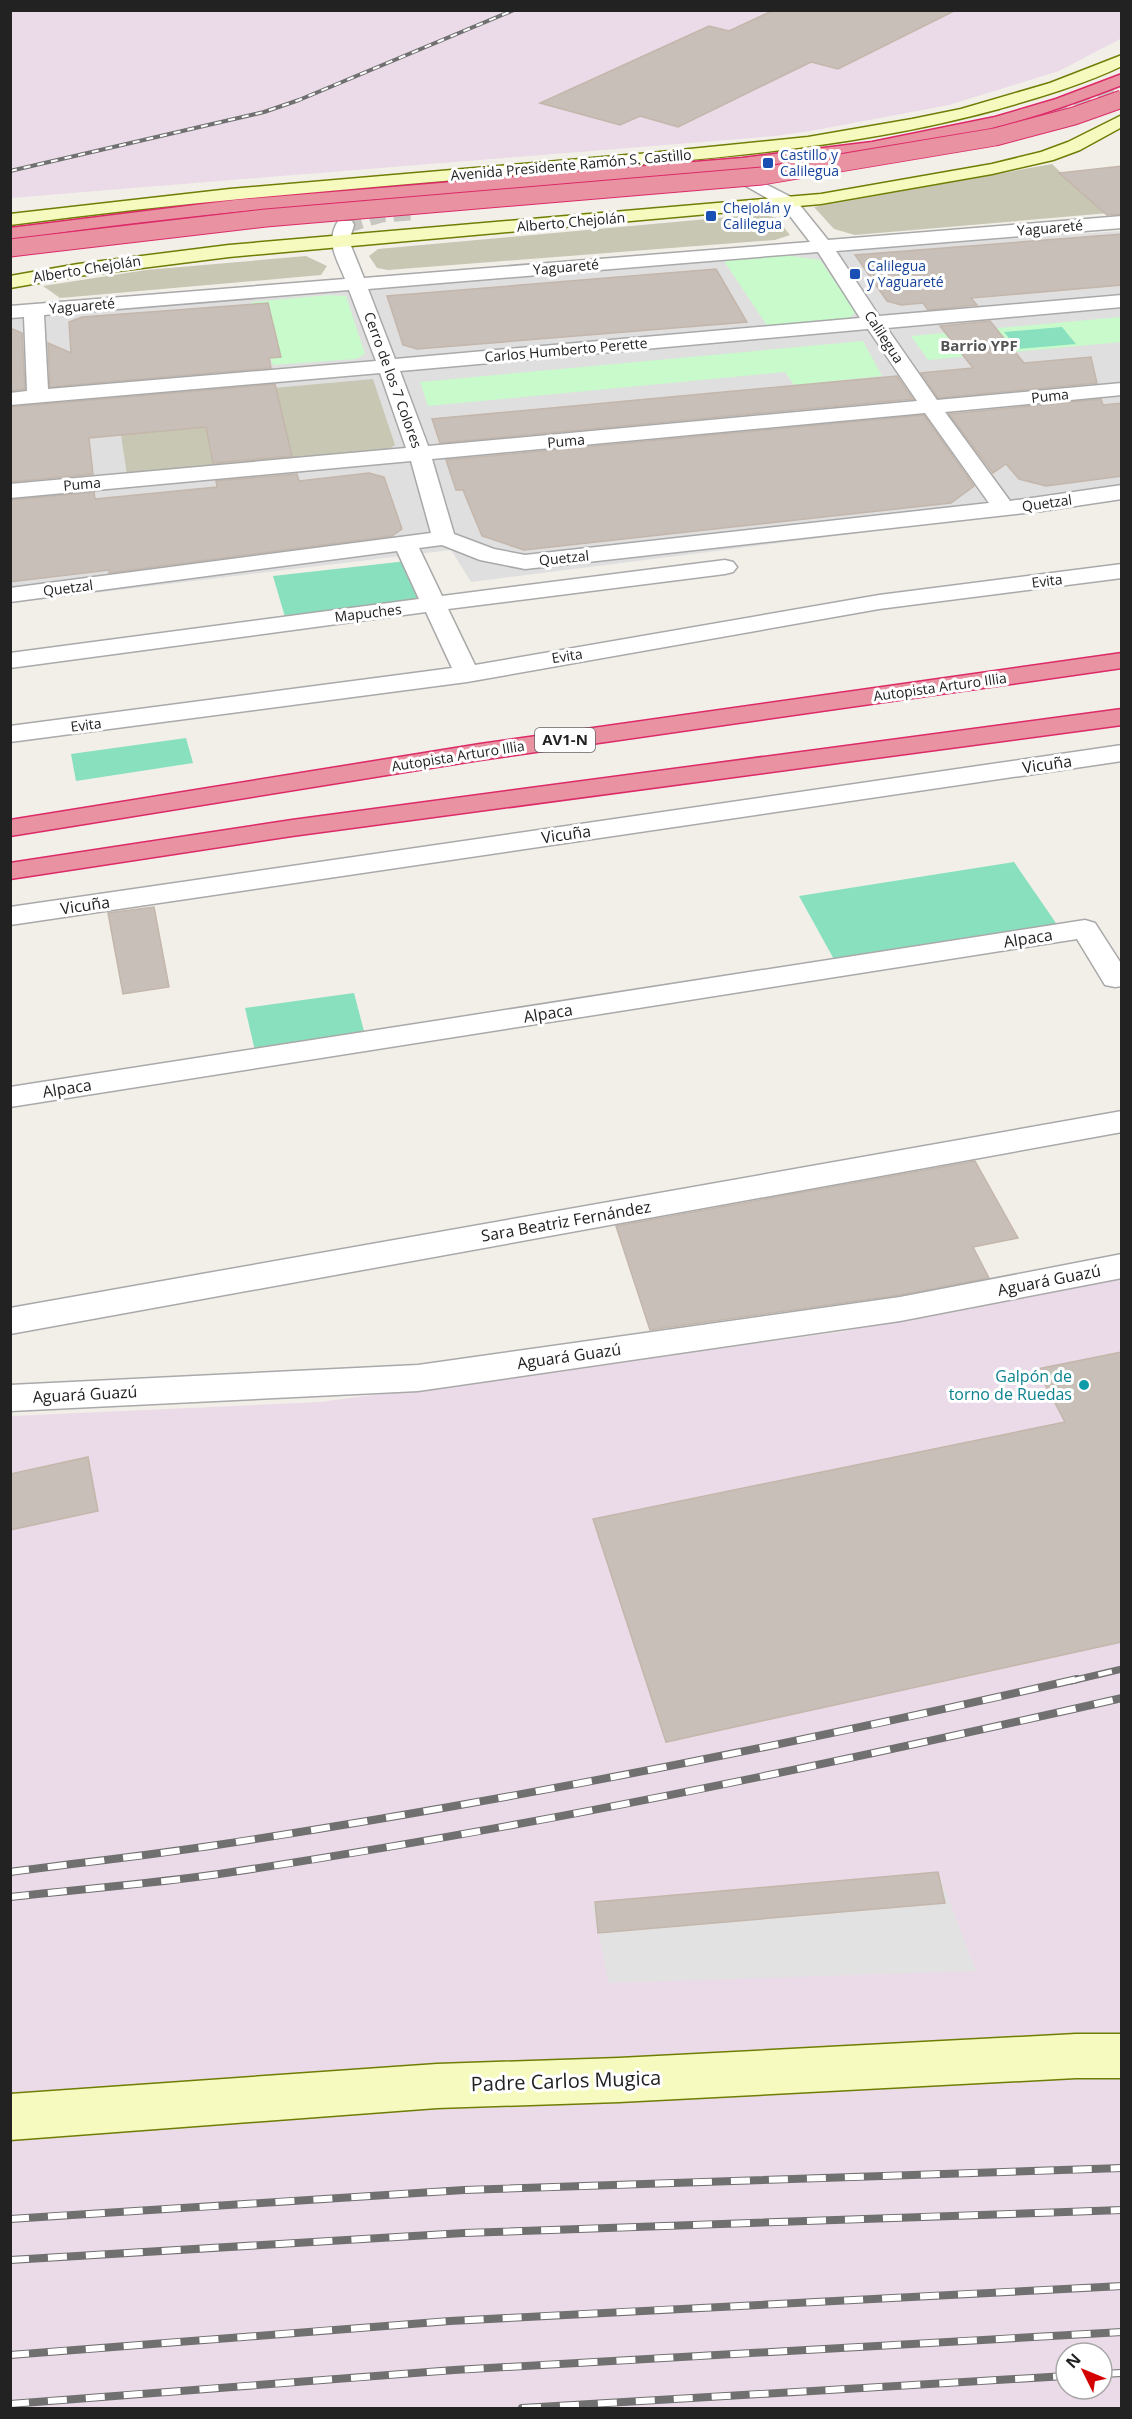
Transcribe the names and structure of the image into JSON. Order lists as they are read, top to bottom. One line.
{"streets":{"highway":["Autopista Arturo Illia","AV1-N"],"main road":["Avenida Presidente Ramón S. Castillo","Alberto Chejolán","Padre Carlos Mugica"],"street":["Yaguareté","Calilegua","Carlos Humberto Perette","Cerro de los 7 Colores","Puma","Quetzal","Evita","Mapuches","Vicuña","Alpaca","Sara Beatriz Fernández","Aguará Guazú"]},"crossings":[["Alberto Chejolán","Calilegua"],["Alberto Chejolán","Cerro de los 7 Colores"],["Yaguareté","Calilegua"],["Yaguareté","Cerro de los 7 Colores"],["Calilegua","Carlos Humberto Perette"],["Calilegua","Puma"],["Calilegua","Quetzal"],["Carlos Humberto Perette","Cerro de los 7 Colores"],["Cerro de los 7 Colores","Puma"],["Cerro de los 7 Colores","Quetzal"]],"districts":["Barrio YPF"],"places":{"transit":["Castillo y Calilegua","Chejolán y Calilegua","Calilegua y Yaguareté"],"other":["Galpón de torno de Ruedas"]},"north":"top left"}
